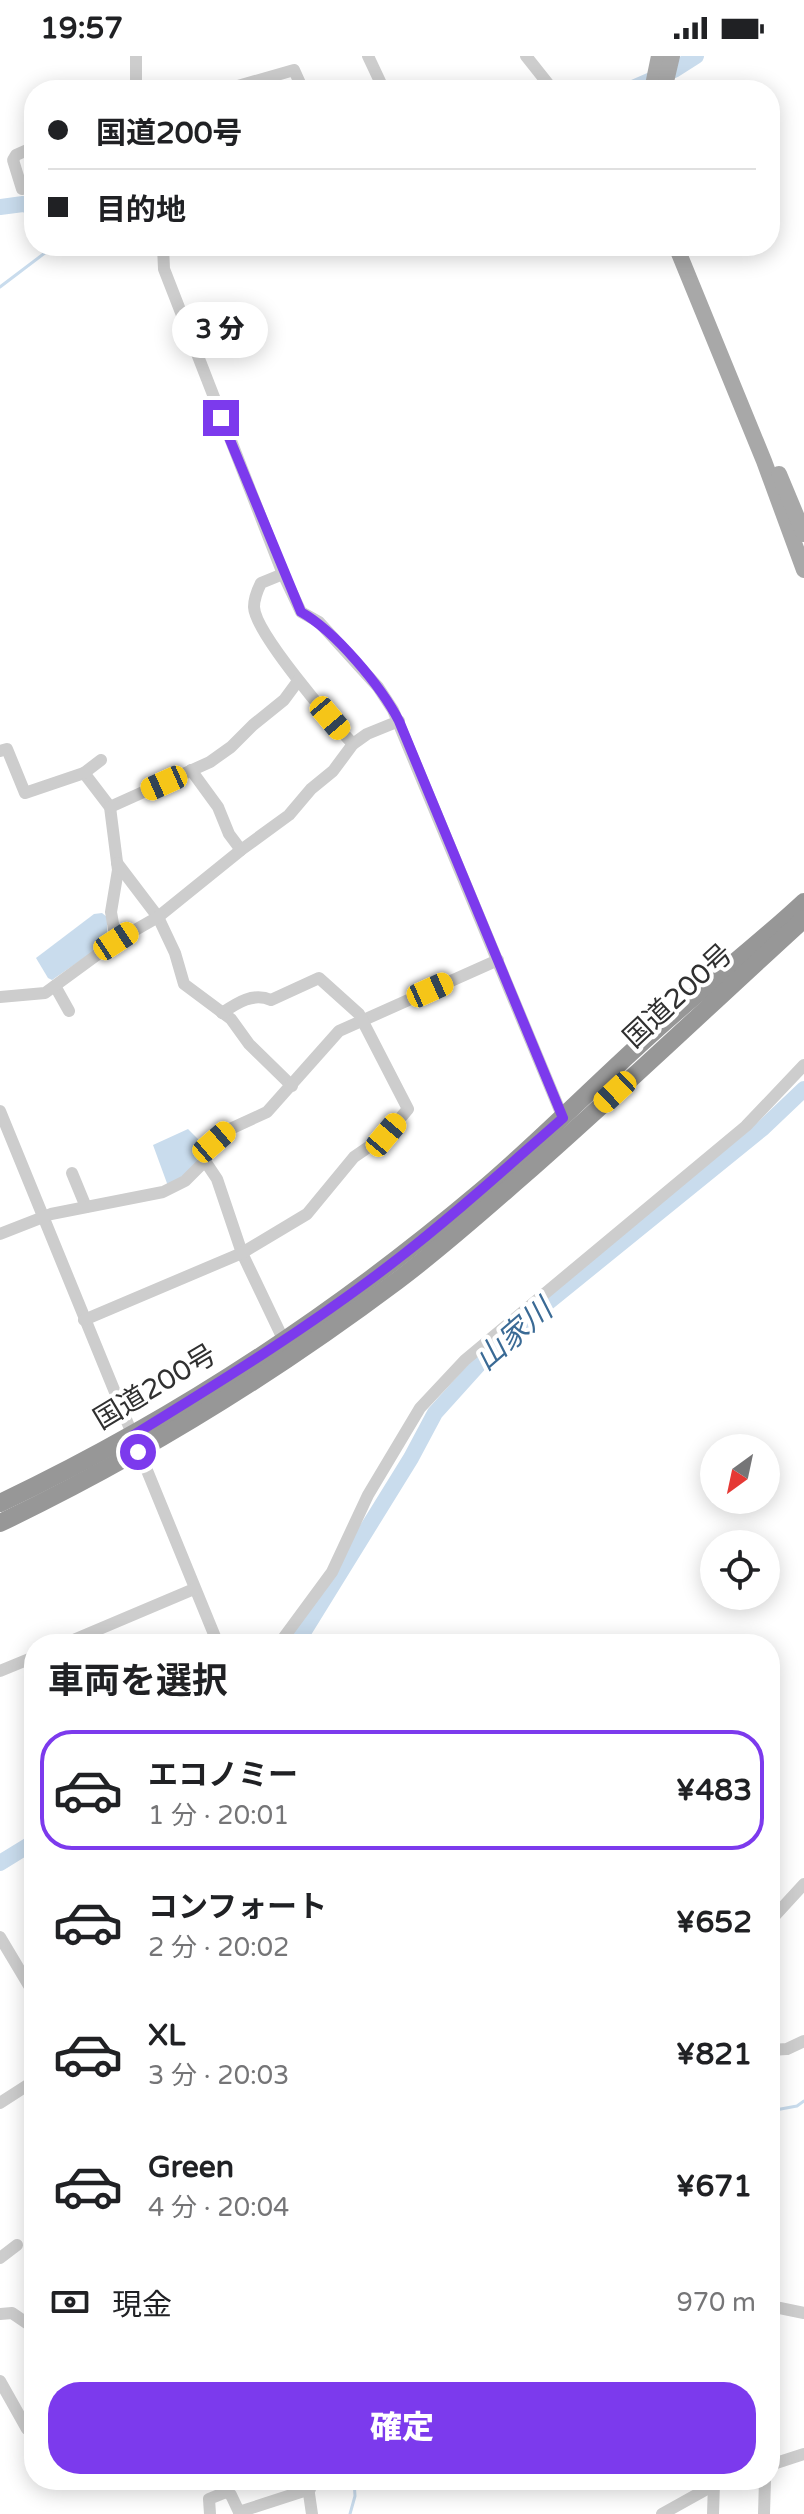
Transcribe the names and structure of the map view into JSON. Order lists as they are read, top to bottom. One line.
{"streets":{"highway":["国道200号"]},"water":["山家川"],"north":"bottom left","page":{"status":"19:57","banner":["国道200号","目的地"],"bubble":"3 分","heading":"車両を選択","list":[{"name":"エコノミー","note":"1 分 · 20:01","value":"¥483"},{"name":"コンフォート","note":"2 分 · 20:02","value":"¥652"},{"name":"XL","note":"3 分 · 20:03","value":"¥821"},{"name":"Green","note":"4 分 · 20:04","value":"¥671"}],"pay":["現金","970 m"],"buttons":"確定"}}
